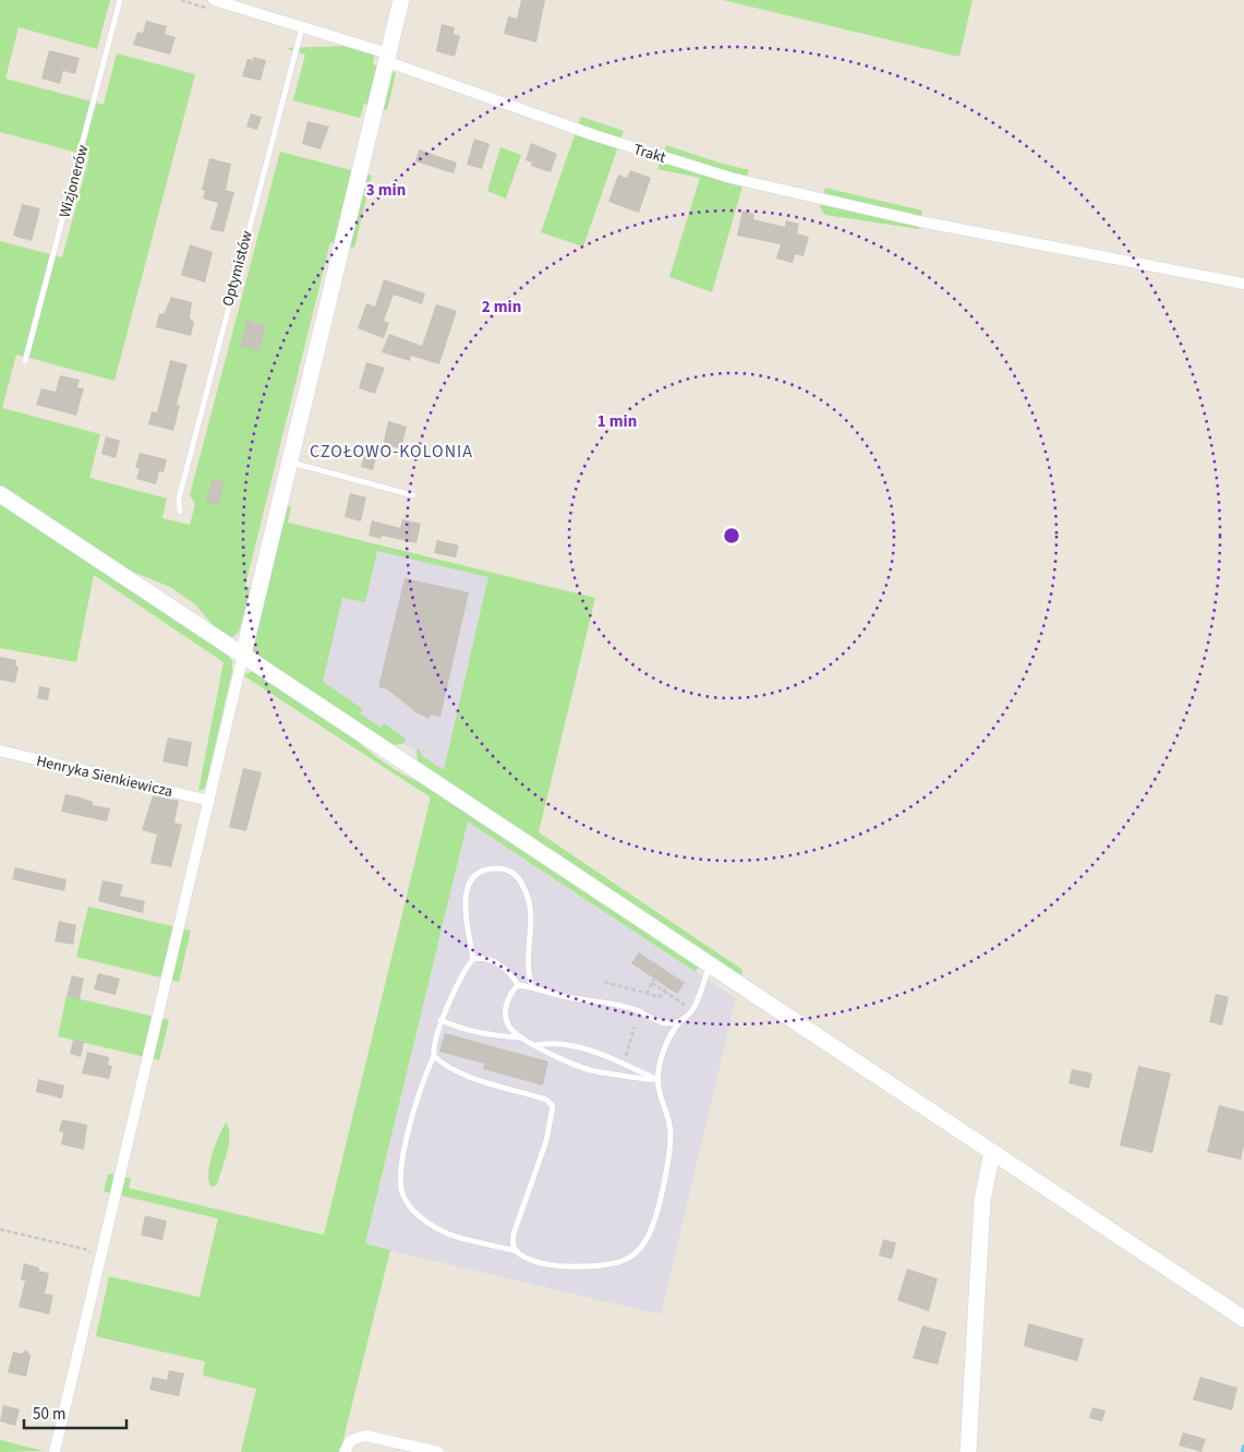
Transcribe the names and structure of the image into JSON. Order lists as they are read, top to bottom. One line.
{"streets":{"street":["Trakt","Henryka Sienkiewicza"],"lane":["Wizjonerów","Optymistów"]},"crossings":[["Trakt","Optymistów"]],"districts":["CZOŁOWO-KOLONIA"],"scale_bar":"50 m","rings":["3 min","2 min","1 min"]}
